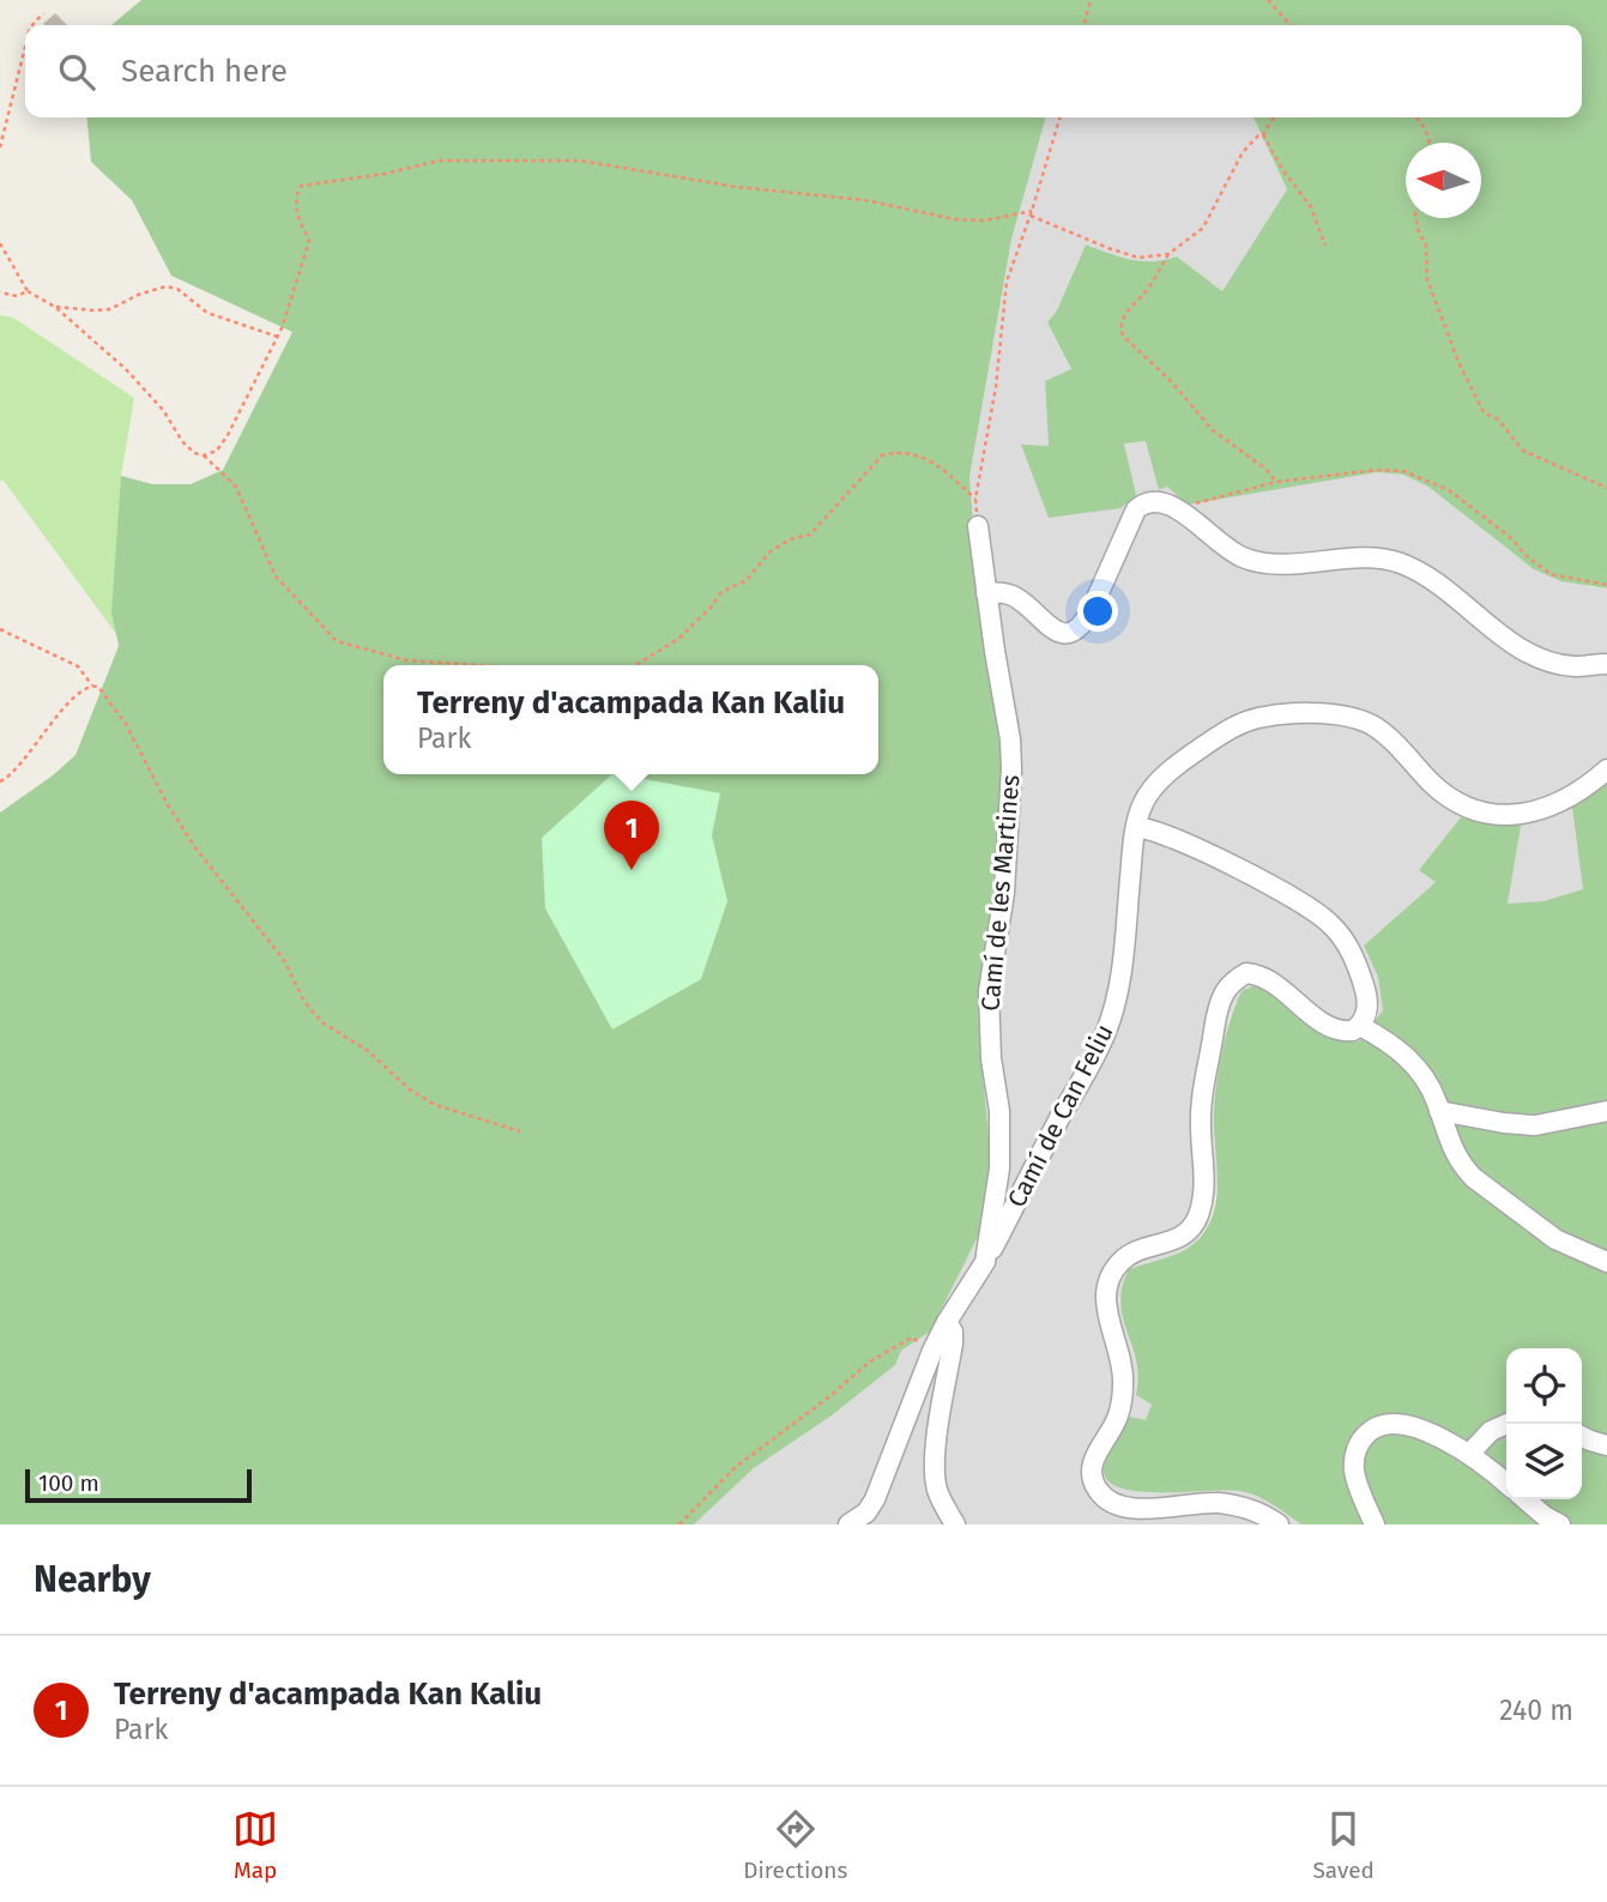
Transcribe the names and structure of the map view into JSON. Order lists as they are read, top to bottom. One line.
{"streets":{"street":["Camí de les Martines","Camí de Can Feliu"]},"crossings":[["Camí de les Martines","Camí de Can Feliu"]],"scale_bar":"100 m","north":"left","page":{"search":"Search here","popup":["Terreny d'acampada Kan Kaliu","Park"],"pins":"1","scale":"100 m","heading":"Nearby","list":[{"mark":"1","name":"Terreny d'acampada Kan Kaliu","note":"Park","value":"240 m"}],"nav":["Map","Directions","Saved"]}}
